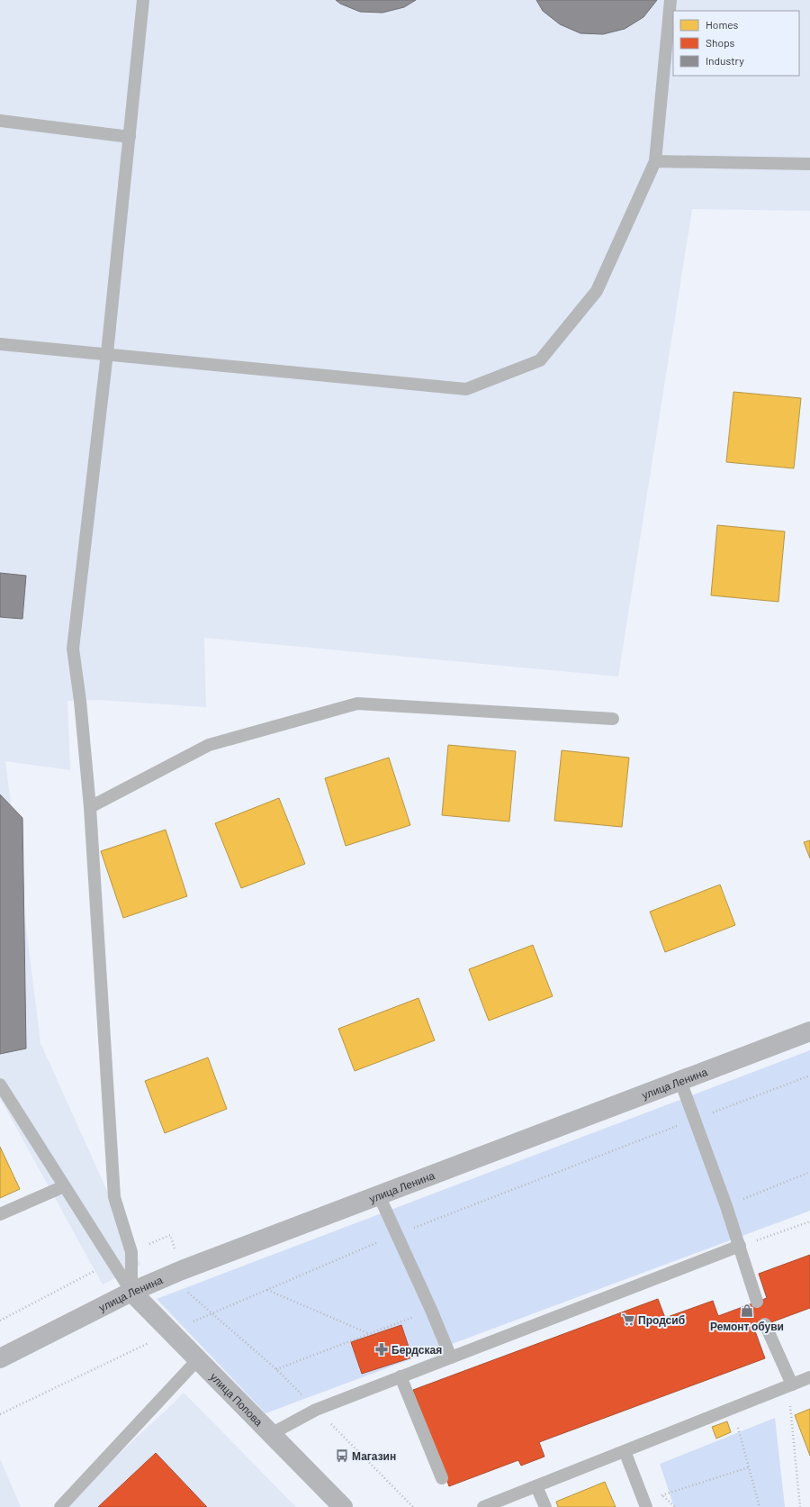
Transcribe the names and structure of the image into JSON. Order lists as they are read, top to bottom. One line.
{"streets":{"street":["улица Ленина","улица Попова"]},"crossings":[["улица Ленина","улица Попова"]],"places":{"shop":["Ремонт обуви"],"supermarket":["Продсиб"],"pharmacy":["Бердская"],"bus stop":["Магазин"]},"legend":["Homes","Shops","Industry"]}
